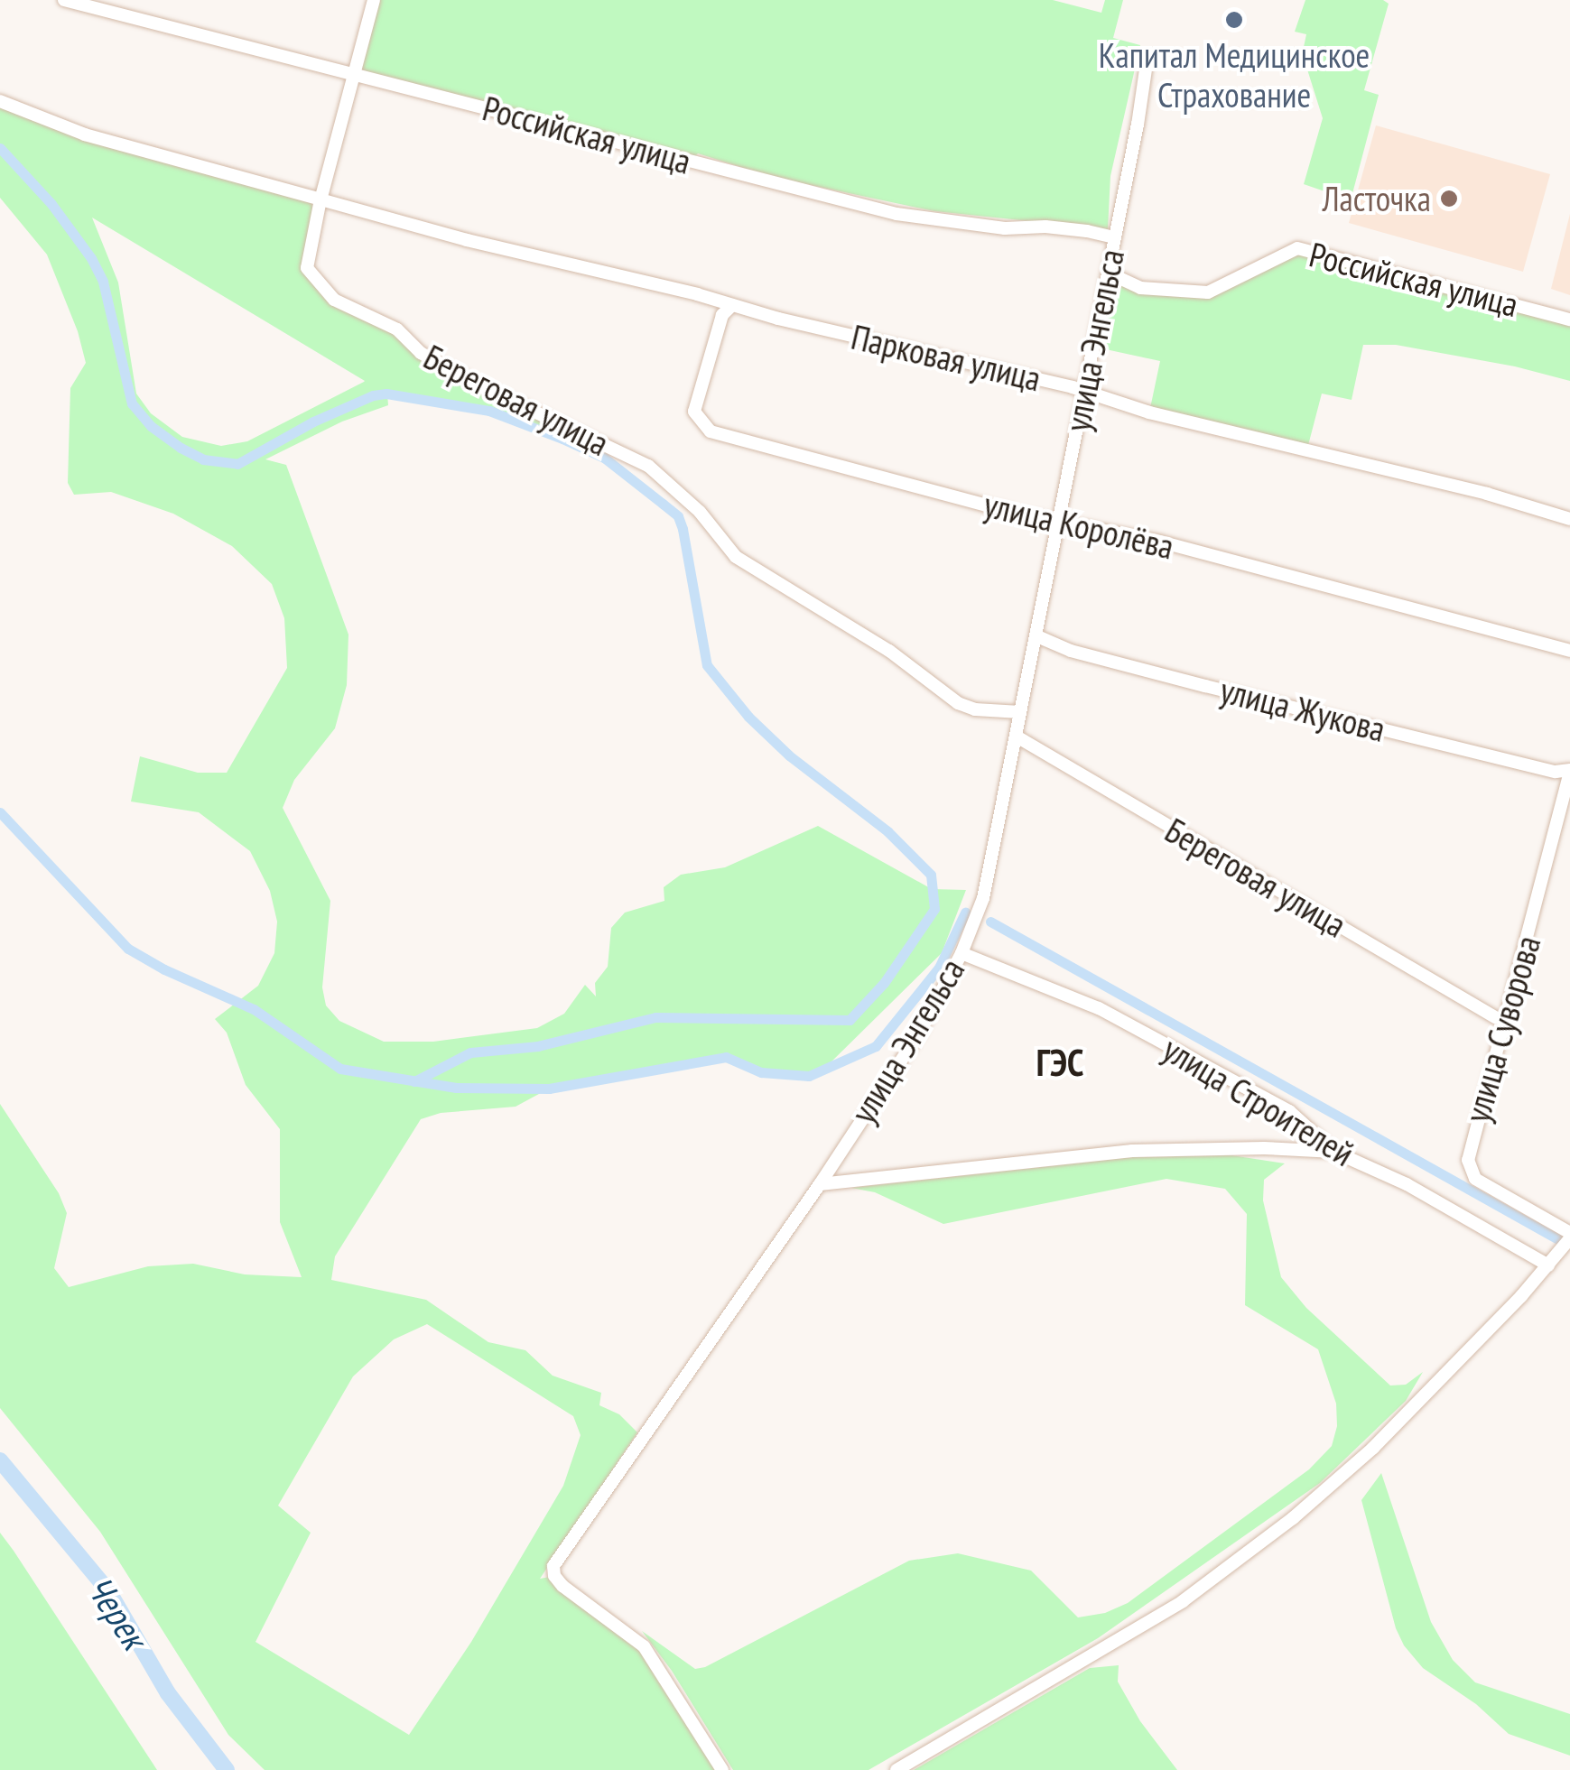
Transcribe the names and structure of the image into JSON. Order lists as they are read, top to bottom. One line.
{"streets":{"street":["Российская улица","улица Энгельса","Парковая улица","Береговая улица","улица Королёва","улица Жукова","улица Суворова","улица Строителей"]},"crossings":[["Российская улица","улица Энгельса"],["улица Энгельса","Парковая улица"],["улица Энгельса","Береговая улица"],["улица Энгельса","улица Королёва"],["улица Энгельса","улица Жукова"],["улица Энгельса","улица Строителей"],["Парковая улица","Береговая улица"],["Парковая улица","улица Королёва"],["Береговая улица","улица Суворова"],["улица Жукова","улица Суворова"]],"districts":["ГЭС"],"water":["Черек"],"places":["Капитал Медицинское Страхование","Ласточка"]}
